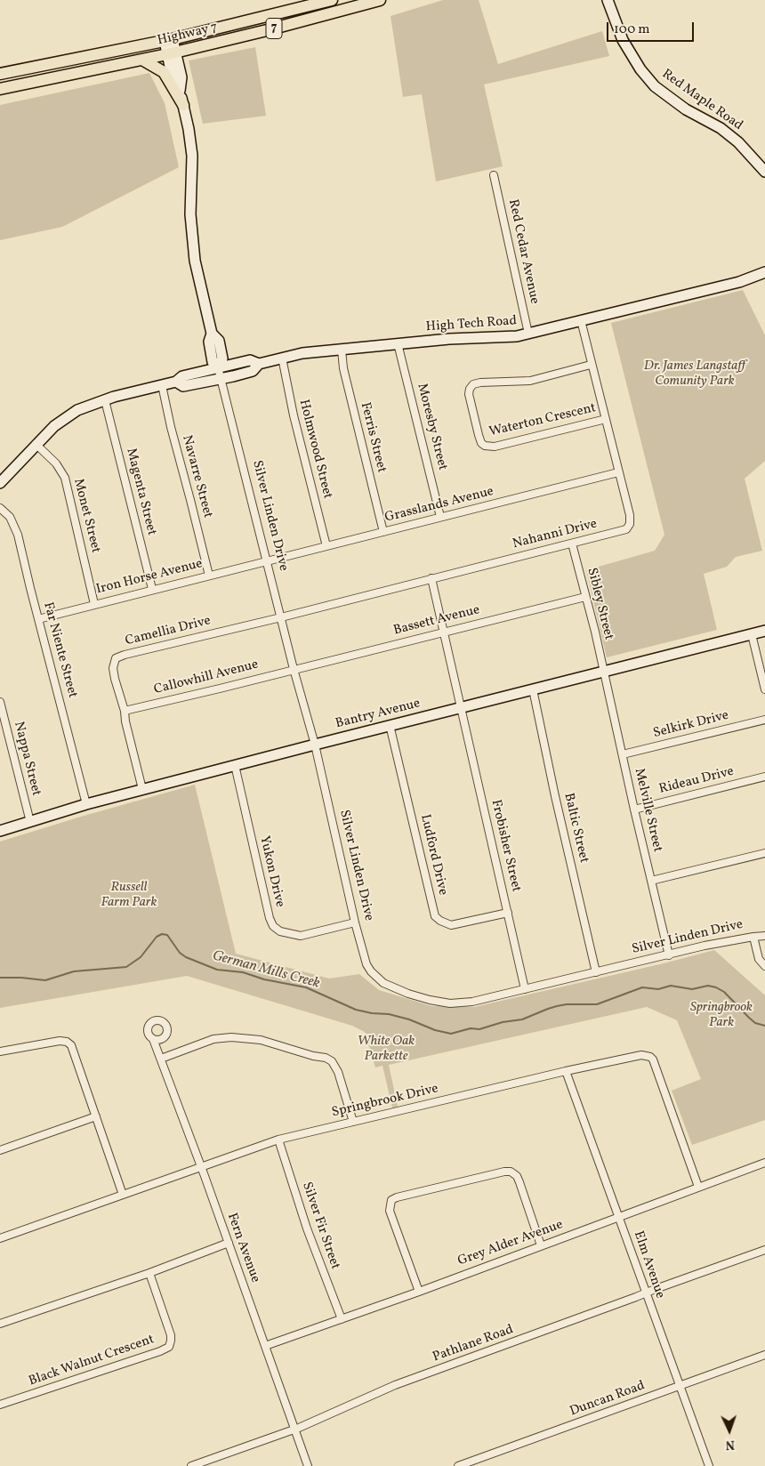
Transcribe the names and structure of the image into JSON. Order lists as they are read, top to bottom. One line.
{"streets":{"main road":["7","Highway 7"],"street":["Red Maple Road","Red Cedar Avenue","High Tech Road","Waterton Crescent","Moresby Street","Ferris Street","Holmwood Street","Navarre Street","Magenta Street","Grasslands Avenue","Monet Street","Silver Linden Drive","Nahanni Drive","Iron Horse Avenue","Sibley Street","Bassett Avenue","Camellia Drive","Far Niente Street","Callowhill Avenue","Bantry Avenue","Selkirk Drive","Nappa Street","Rideau Drive","Melville Street","Baltic Street","Frobisher Street","Ludford Drive","Yukon Drive","Springbrook Drive","Silver Fir Street","Grey Alder Avenue","Fern Avenue","Elm Avenue","Pathlane Road","Black Walnut Crescent","Duncan Road"]},"crossings":[["Highway 7","Silver Linden Drive"],["Red Cedar Avenue","High Tech Road"],["High Tech Road","Moresby Street"],["High Tech Road","Ferris Street"],["High Tech Road","Holmwood Street"],["High Tech Road","Navarre Street"],["High Tech Road","Magenta Street"],["High Tech Road","Monet Street"],["High Tech Road","Silver Linden Drive"],["High Tech Road","Nahanni Drive"],["Waterton Crescent","Nahanni Drive"],["Moresby Street","Grasslands Avenue"],["Ferris Street","Grasslands Avenue"],["Holmwood Street","Grasslands Avenue"],["Navarre Street","Iron Horse Avenue"],["Magenta Street","Iron Horse Avenue"],["Grasslands Avenue","Silver Linden Drive"],["Grasslands Avenue","Nahanni Drive"],["Grasslands Avenue","Iron Horse Avenue"],["Monet Street","Iron Horse Avenue"],["Silver Linden Drive","Nahanni Drive"],["Silver Linden Drive","Iron Horse Avenue"],["Silver Linden Drive","Bassett Avenue"],["Silver Linden Drive","Camellia Drive"],["Silver Linden Drive","Callowhill Avenue"],["Silver Linden Drive","Bantry Avenue"],["Silver Linden Drive","Melville Street"],["Silver Linden Drive","Baltic Street"],["Silver Linden Drive","Frobisher Street"],["Silver Linden Drive","Yukon Drive"],["Nahanni Drive","Sibley Street"],["Nahanni Drive","Camellia Drive"],["Nahanni Drive","Frobisher Street"],["Iron Horse Avenue","Far Niente Street"],["Sibley Street","Bassett Avenue"],["Sibley Street","Bantry Avenue"],["Sibley Street","Melville Street"],["Bassett Avenue","Callowhill Avenue"],["Bassett Avenue","Frobisher Street"],["Camellia Drive","Callowhill Avenue"],["Camellia Drive","Bantry Avenue"],["Far Niente Street","Bantry Avenue"],["Bantry Avenue","Nappa Street"],["Bantry Avenue","Melville Street"],["Bantry Avenue","Baltic Street"],["Bantry Avenue","Frobisher Street"],["Bantry Avenue","Ludford Drive"],["Bantry Avenue","Yukon Drive"],["Selkirk Drive","Melville Street"],["Rideau Drive","Melville Street"],["Frobisher Street","Ludford Drive"],["Springbrook Drive","Silver Fir Street"],["Springbrook Drive","Grey Alder Avenue"],["Springbrook Drive","Fern Avenue"],["Springbrook Drive","Elm Avenue"],["Silver Fir Street","Grey Alder Avenue"],["Grey Alder Avenue","Fern Avenue"],["Grey Alder Avenue","Elm Avenue"],["Fern Avenue","Pathlane Road"],["Elm Avenue","Pathlane Road"],["Elm Avenue","Duncan Road"]],"water":["German Mills Creek"],"parks":["Dr. James Langstaff Comunity Park","Russell Farm Park","Springbrook Park","White Oak Parkette"],"scale_bar":"100 m","north":"bottom"}
